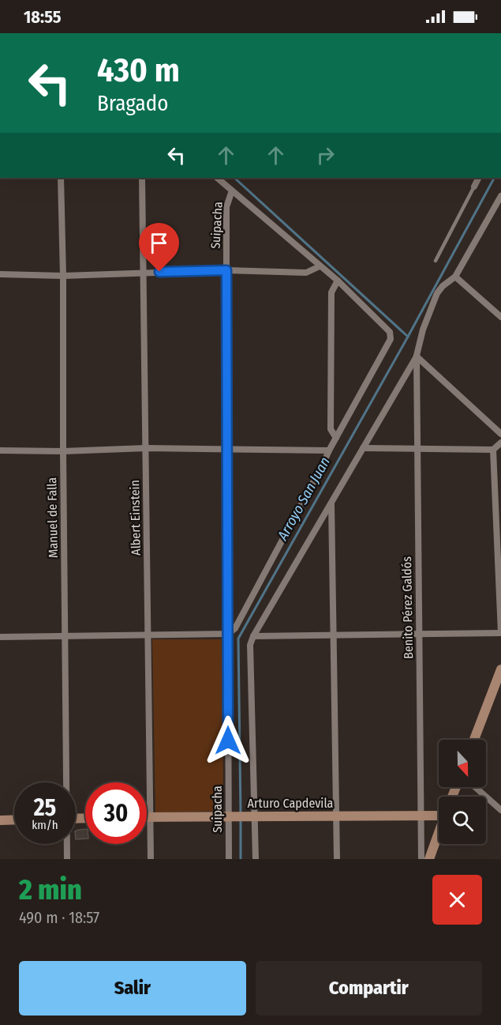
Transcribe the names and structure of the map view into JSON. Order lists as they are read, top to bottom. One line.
{"streets":{"street":["Suipacha","Manuel de Falla","Albert Einstein","Benito Pérez Galdós","Arturo Capdevila"]},"crossings":[["Suipacha","Arturo Capdevila"],["Albert Einstein","Arturo Capdevila"],["Benito Pérez Galdós","Arturo Capdevila"]],"water":["Arroyo San Juan"],"north":"bottom","page":{"status":"18:55","turn":["430 m","Bragado"],"speed":"25 km/h","limit":"30","heading":["2 min","490 m · 18:57"],"buttons":["Salir","Compartir"]}}
